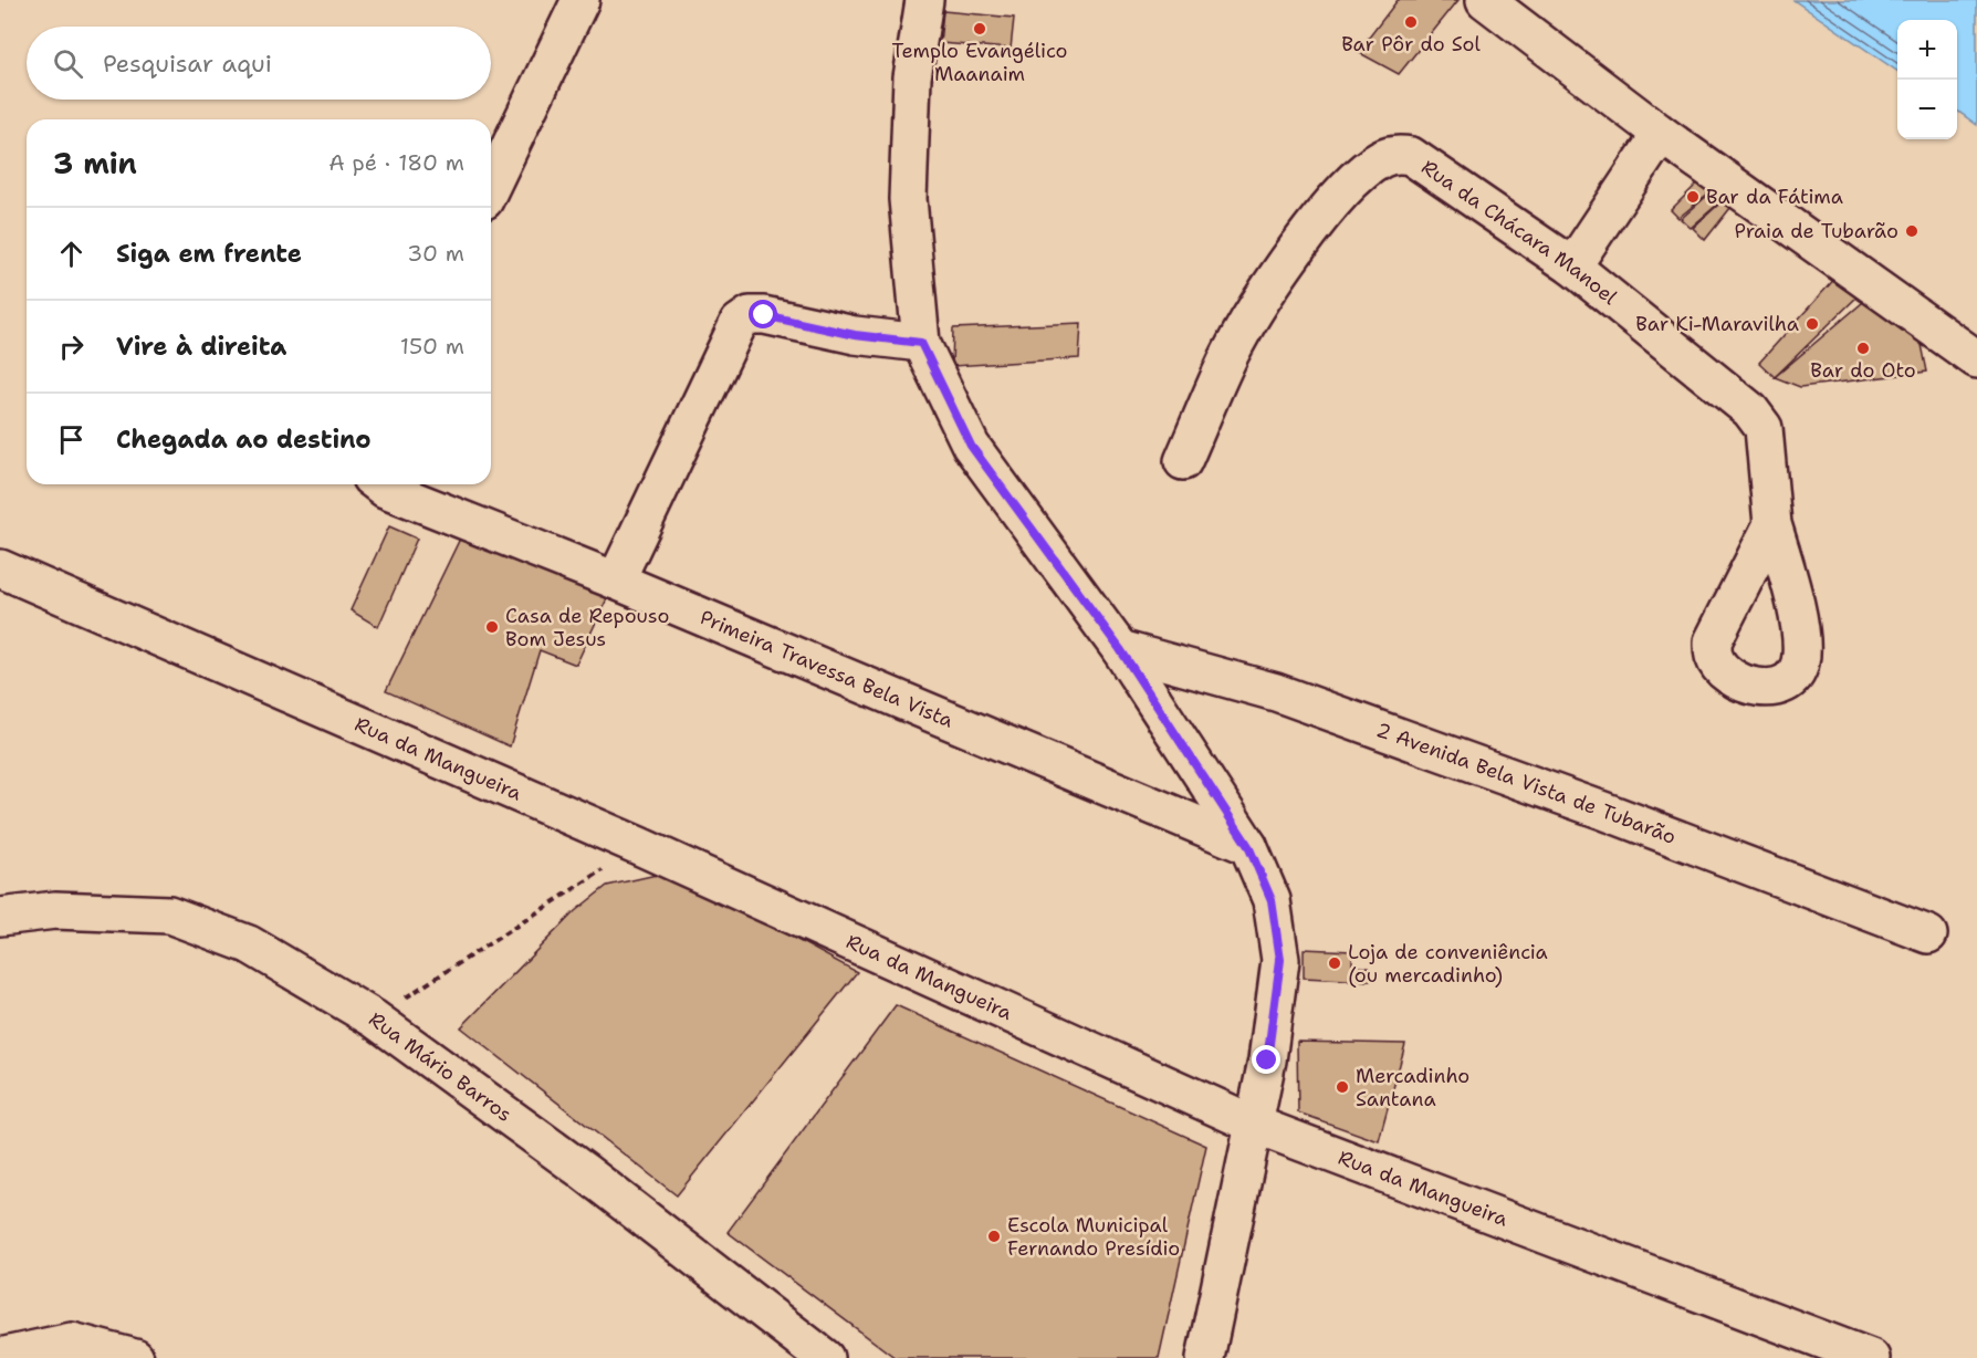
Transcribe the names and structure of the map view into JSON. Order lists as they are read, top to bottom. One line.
{"streets":{"street":["Rua da Chácara Manoel","Primeira Travessa Bela Vista","Rua da Mangueira","2 Avenida Bela Vista de Tubarão","Rua Mário Barros"]},"places":["Bar Pôr do Sol","Templo Evangélico Maanaim","Bar da Fátima","Praia de Tubarão","Bar Ki-Maravilha","Bar do Oto","Casa de Repouso Bom Jesus","Loja de conveniência (ou mercadinho)","Mercadinho Santana","Escola Municipal Fernando Presídio"],"page":{"map_buttons":["+","−"],"search":"Pesquisar aqui","heading":["3 min","A pé · 180 m"],"list":[["Siga em frente","30 m"],["Vire à direita","150 m"],"Chegada ao destino"]}}
